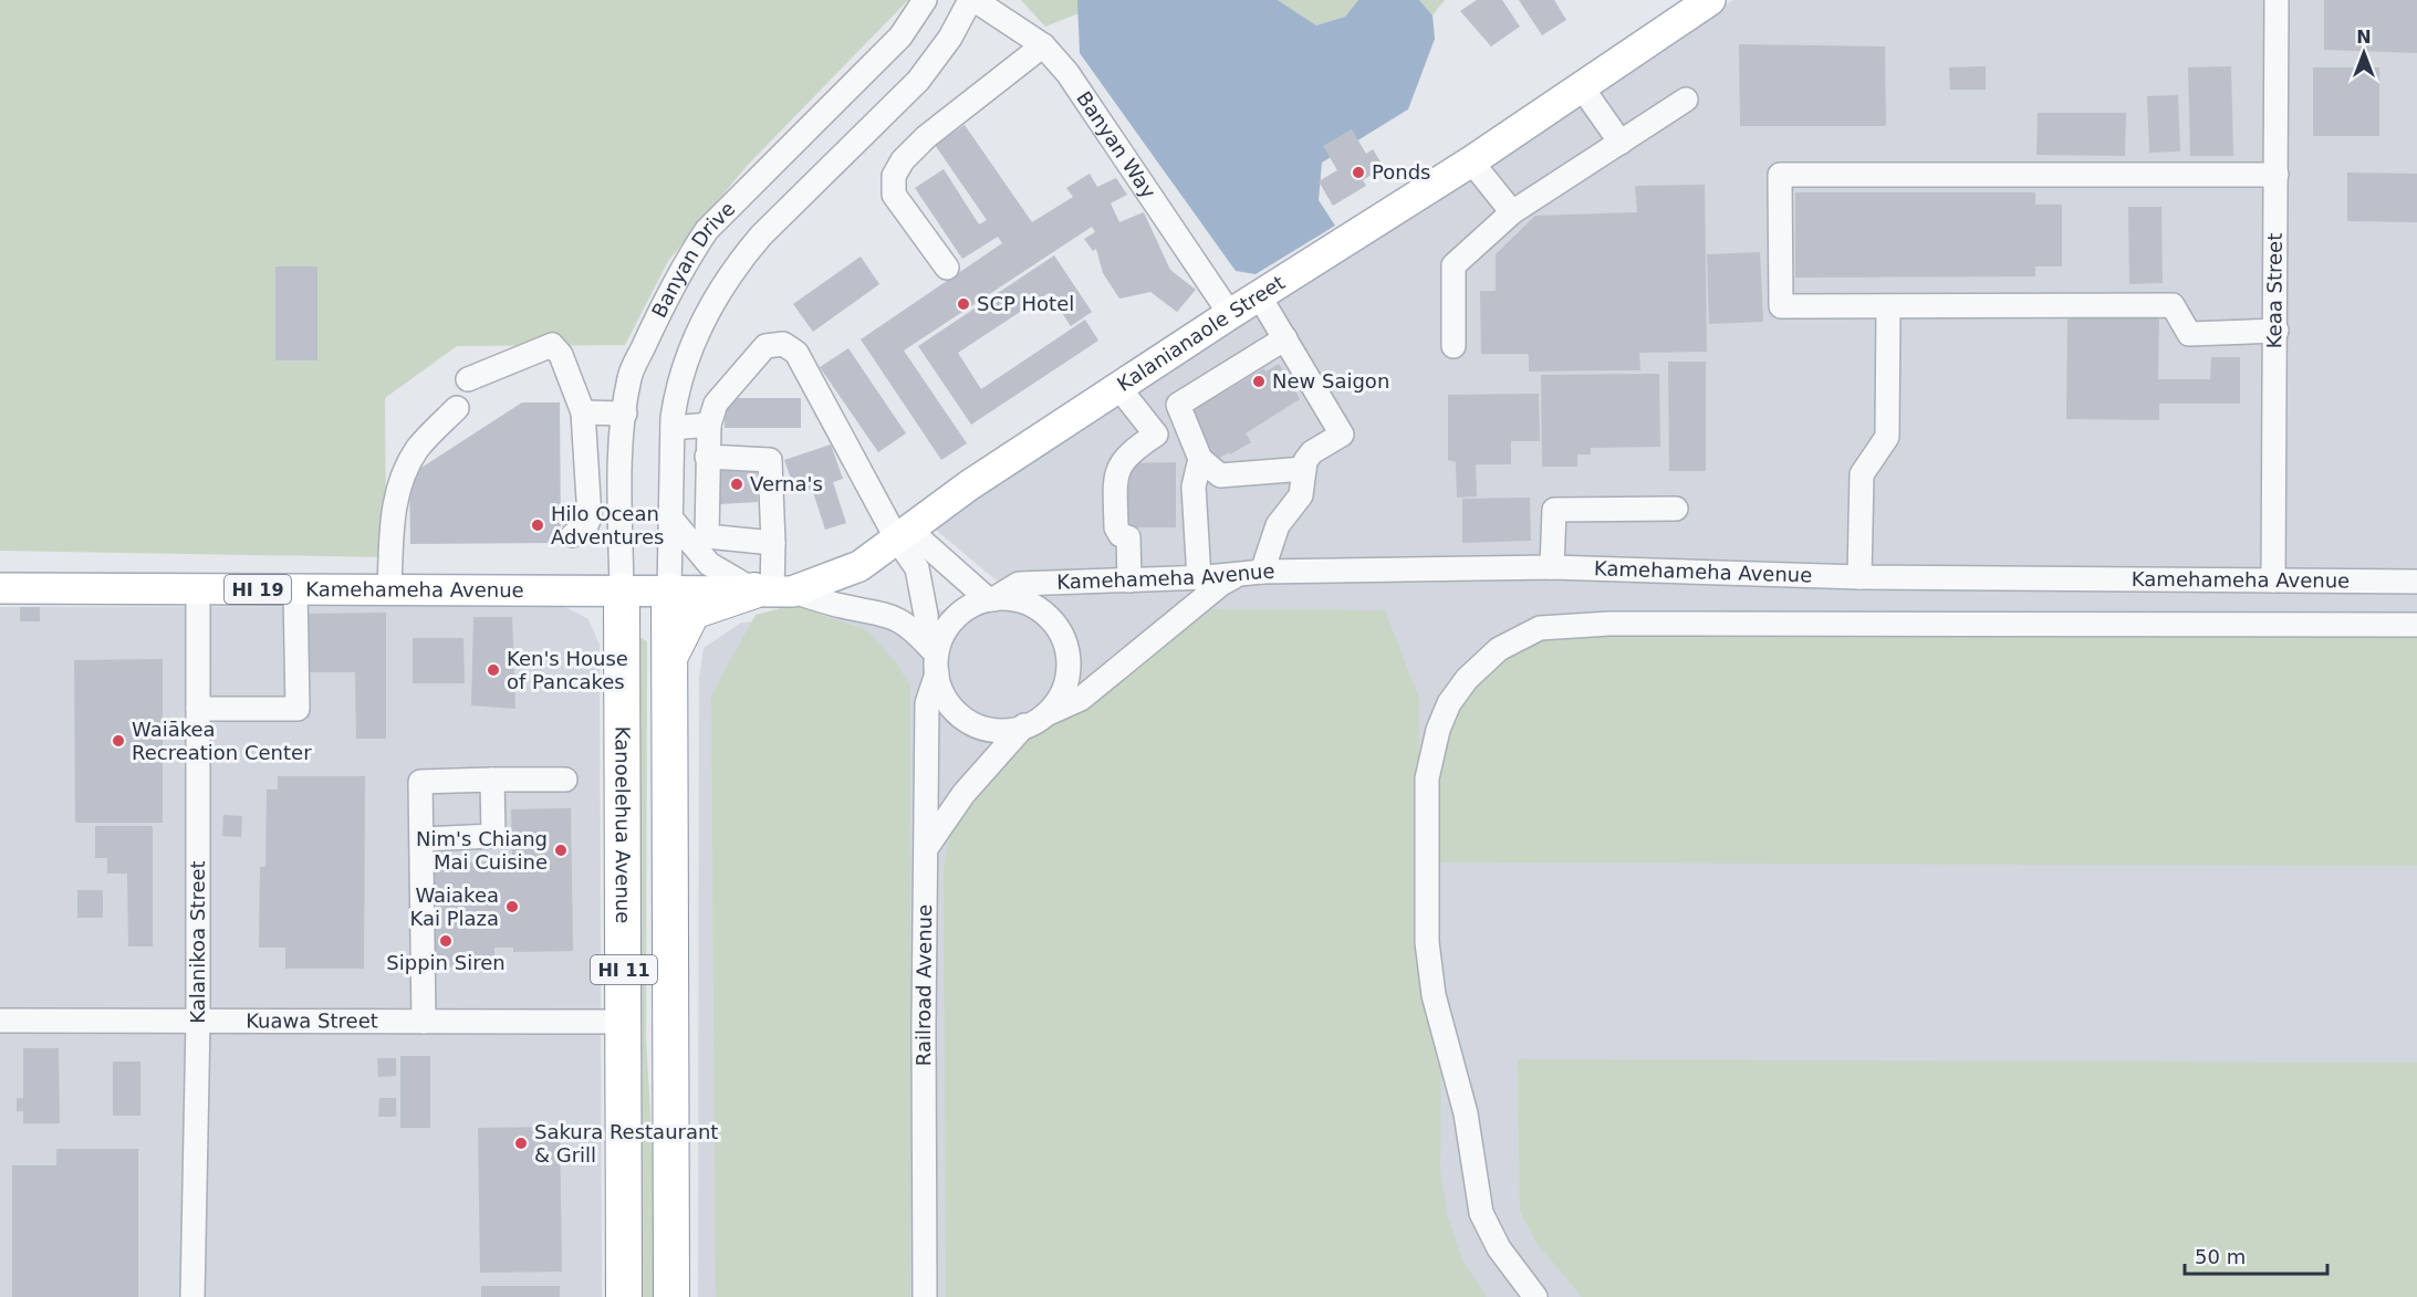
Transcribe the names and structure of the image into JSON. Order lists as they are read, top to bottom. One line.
{"streets":{"highway":["Kanoelehua Avenue","HI 11"],"main road":["Kalanianaole Street","Kamehameha Avenue","HI 19"],"street":["Banyan Way","Banyan Drive","Keaa Street","Kalanikoa Street","Railroad Avenue","Kuawa Street"]},"crossings":[["Banyan Way","Banyan Drive"],["Banyan Way","Kalanianaole Street"],["Banyan Drive","Kalanianaole Street"],["Banyan Drive","Kamehameha Avenue"],["Banyan Drive","Kanoelehua Avenue"],["Banyan Drive","HI 11"],["Keaa Street","Kamehameha Avenue"],["Kalanianaole Street","Kamehameha Avenue"],["Kalanianaole Street","HI 11"],["Kalanianaole Street","Railroad Avenue"],["Kamehameha Avenue","Kanoelehua Avenue"],["Kamehameha Avenue","Kalanikoa Street"],["Kamehameha Avenue","HI 11"],["Kamehameha Avenue","Railroad Avenue"],["Kanoelehua Avenue","Kuawa Street"],["Kalanikoa Street","Kuawa Street"]],"places":["Ponds","SCP Hotel","New Saigon","Verna's","Hilo Ocean Adventures","Ken's House of Pancakes","Waiākea Recreation Center","Nim's Chiang Mai Cuisine","Waiakea Kai Plaza","Sippin Siren","Sakura Restaurant & Grill"],"scale_bar":"50 m","north":"top"}
